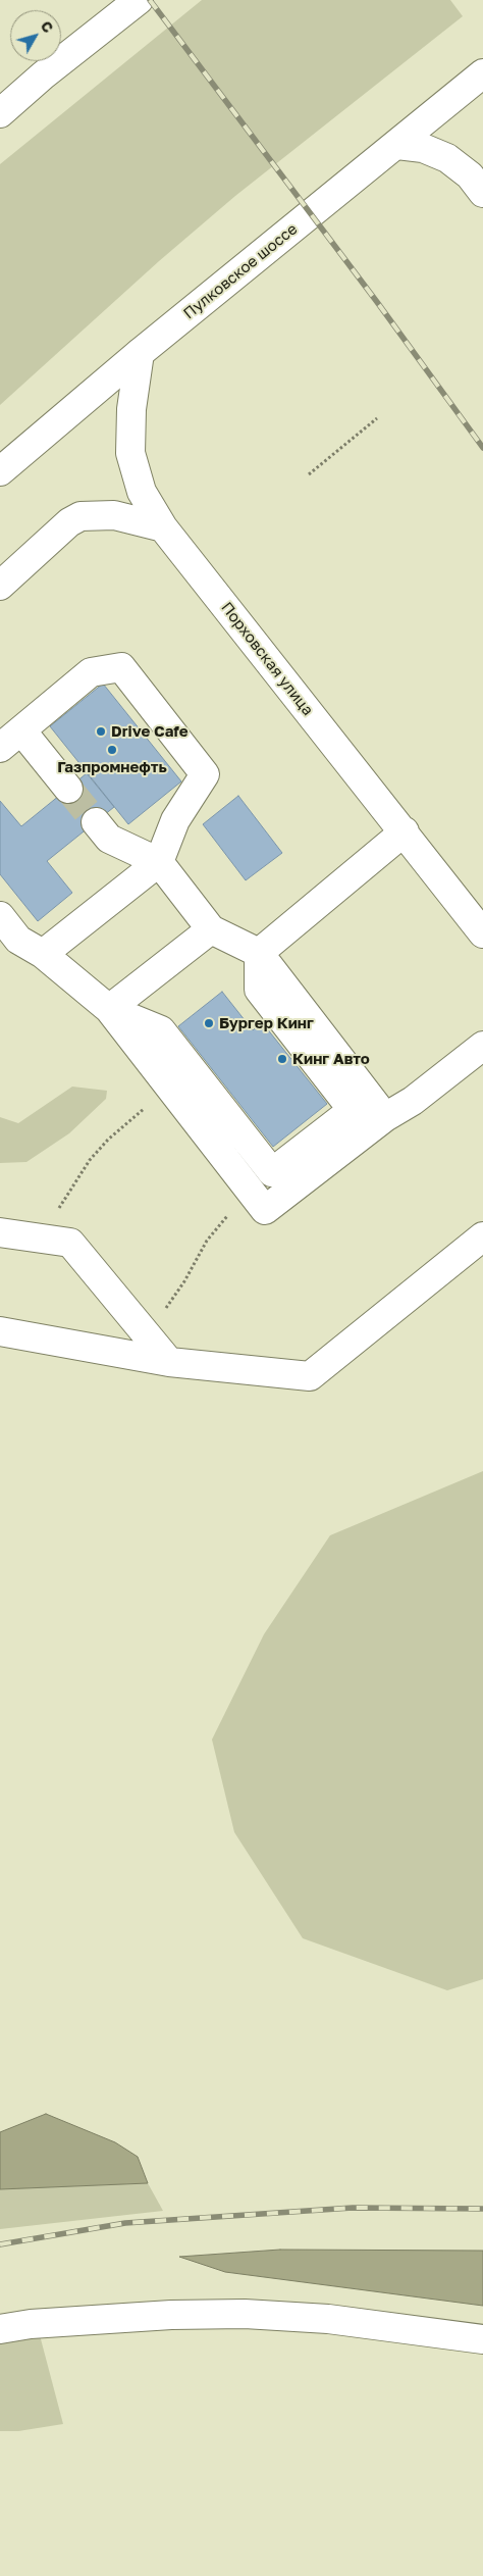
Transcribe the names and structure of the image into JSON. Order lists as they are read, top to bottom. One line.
{"streets":{"street":["Пулковское шоссе","Порховская улица"]},"crossings":[["Пулковское шоссе","Порховская улица"]],"places":["Drive Cafe","Газпромнефть","Бургер Кинг","Кинг Авто"],"north":"top right"}
